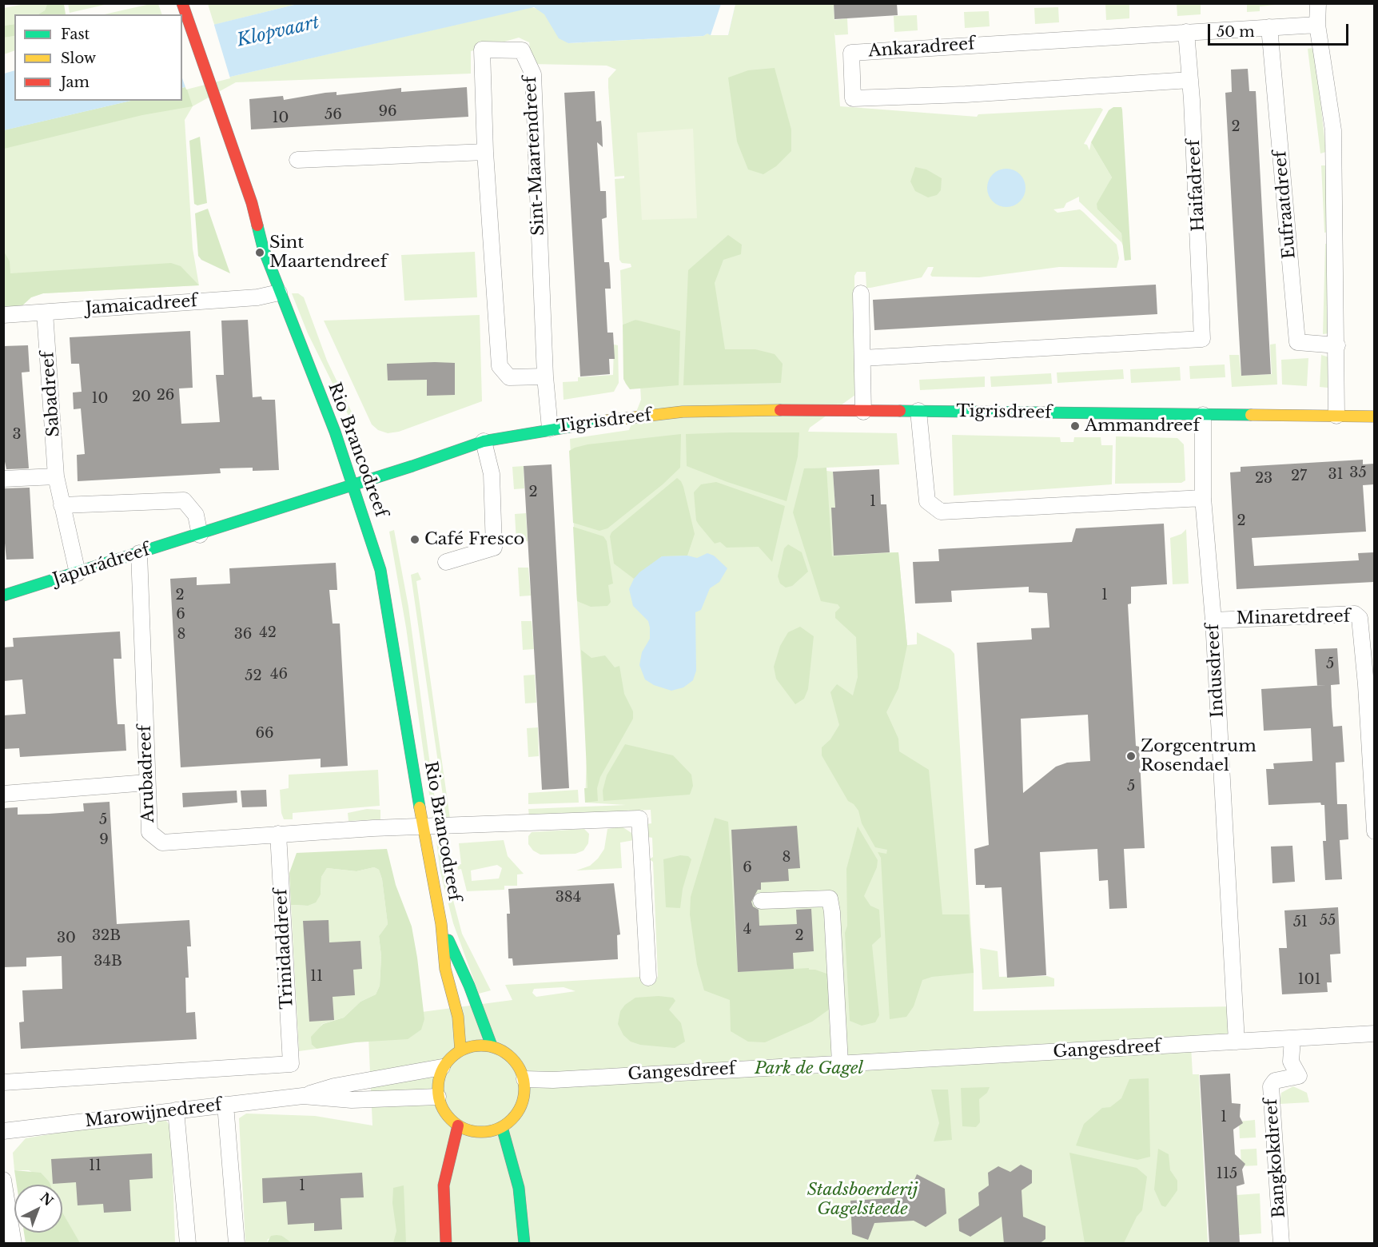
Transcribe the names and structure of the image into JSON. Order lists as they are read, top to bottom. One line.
{"streets":{"street":["Ankaradreef","Sint-Maartendreef","Haifadreef","Eufraatdreef","Jamaicadreef","Sabadreef","Tigrisdreef","Rio Brancodreef","Japurádreef","Minaretdreef","Indusdreef","Arubadreef","Trinidaddreef","Gangesdreef","Marowijnedreef","Bangkokdreef"]},"crossings":[["Ankaradreef","Haifadreef"],["Ankaradreef","Eufraatdreef"],["Sint-Maartendreef","Tigrisdreef"],["Jamaicadreef","Sabadreef"],["Jamaicadreef","Rio Brancodreef"],["Sabadreef","Japurádreef"],["Tigrisdreef","Rio Brancodreef"],["Tigrisdreef","Japurádreef"],["Tigrisdreef","Indusdreef"],["Rio Brancodreef","Japurádreef"],["Rio Brancodreef","Arubadreef"],["Rio Brancodreef","Gangesdreef"],["Rio Brancodreef","Marowijnedreef"],["Japurádreef","Arubadreef"],["Minaretdreef","Indusdreef"],["Indusdreef","Gangesdreef"],["Arubadreef","Trinidaddreef"],["Gangesdreef","Marowijnedreef"],["Gangesdreef","Bangkokdreef"]],"water":["Klopvaart"],"parks":["Park de Gagel","Stadsboerderij Gagelsteede"],"places":["Sint Maartendreef","Ammandreef","Café Fresco","Zorgcentrum Rosendael"],"house_numbers":["96","56","10","2","26","20","10","3","35","31","27","23","2","1","2","2","1","6","42","8","36","5","46","52","66","5","5","9","8","6","384","55","51","4","32B","2","30","34B","11","101","1","11","115","1"],"legend":["Fast","Slow","Jam"],"scale_bar":"50 m","north":"top right"}
